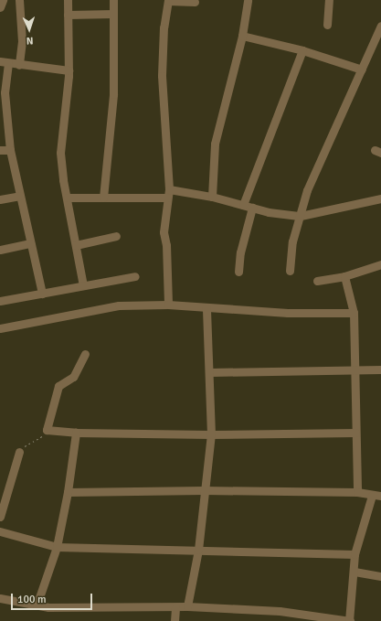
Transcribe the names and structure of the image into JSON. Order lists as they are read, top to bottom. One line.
{"scale_bar":"100 m","north":"bottom"}
